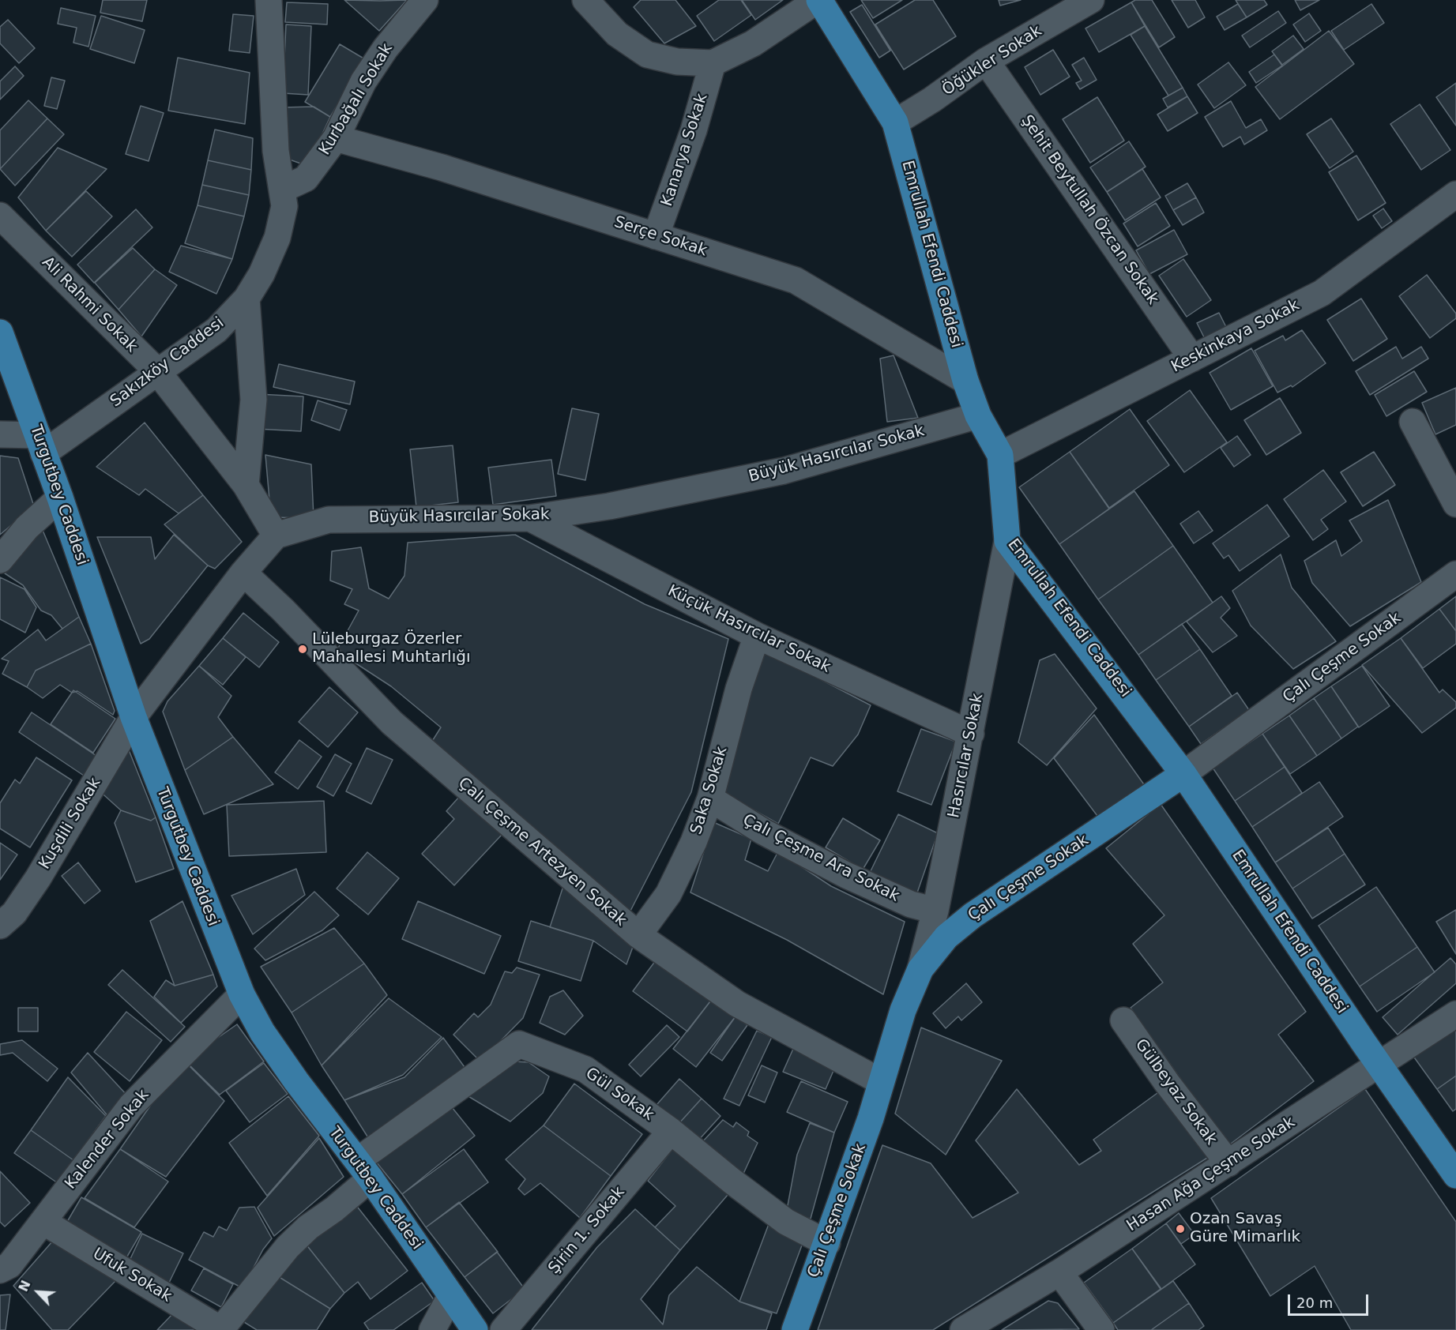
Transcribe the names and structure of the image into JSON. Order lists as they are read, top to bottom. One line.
{"streets":{"main road":["Emrullah Efendi Caddesi","Turgutbey Caddesi","Çalı Çeşme Sokak"],"street":["Öğükler Sokak","Kurbağalı Sokak","Kanarya Sokak","Şehit Beytullah Özcan Sokak","Serçe Sokak","Ali Rahmi Sokak","Keskinkaya Sokak","Sakızköy Caddesi","Büyük Hasırcılar Sokak","Küçük Hasırcılar Sokak","Hasırcılar Sokak","Saka Sokak","Kuşdili Sokak","Çalı Çeşme Artezyen Sokak","Çalı Çeşme Ara Sokak","Gülbeyaz Sokak","Gül Sokak","Kalender Sokak","Hasan Ağa Çeşme Sokak","Şirin 1. Sokak","Ufuk Sokak"]},"crossings":[["Öğükler Sokak","Şehit Beytullah Özcan Sokak"],["Öğükler Sokak","Emrullah Efendi Caddesi"],["Kurbağalı Sokak","Serçe Sokak"],["Kurbağalı Sokak","Sakızköy Caddesi"],["Kanarya Sokak","Serçe Sokak"],["Şehit Beytullah Özcan Sokak","Keskinkaya Sokak"],["Serçe Sokak","Emrullah Efendi Caddesi"],["Emrullah Efendi Caddesi","Keskinkaya Sokak"],["Emrullah Efendi Caddesi","Büyük Hasırcılar Sokak"],["Emrullah Efendi Caddesi","Çalı Çeşme Sokak"],["Emrullah Efendi Caddesi","Hasırcılar Sokak"],["Emrullah Efendi Caddesi","Hasan Ağa Çeşme Sokak"],["Ali Rahmi Sokak","Sakızköy Caddesi"],["Ali Rahmi Sokak","Büyük Hasırcılar Sokak"],["Sakızköy Caddesi","Turgutbey Caddesi"],["Büyük Hasırcılar Sokak","Küçük Hasırcılar Sokak"],["Turgutbey Caddesi","Kuşdili Sokak"],["Turgutbey Caddesi","Gül Sokak"],["Turgutbey Caddesi","Kalender Sokak"],["Küçük Hasırcılar Sokak","Hasırcılar Sokak"],["Küçük Hasırcılar Sokak","Saka Sokak"],["Çalı Çeşme Sokak","Hasırcılar Sokak"],["Çalı Çeşme Sokak","Çalı Çeşme Artezyen Sokak"],["Çalı Çeşme Sokak","Gül Sokak"],["Hasırcılar Sokak","Çalı Çeşme Ara Sokak"],["Saka Sokak","Çalı Çeşme Artezyen Sokak"],["Saka Sokak","Çalı Çeşme Ara Sokak"],["Gülbeyaz Sokak","Hasan Ağa Çeşme Sokak"],["Gül Sokak","Şirin 1. Sokak"],["Gül Sokak","Ufuk Sokak"],["Kalender Sokak","Ufuk Sokak"]],"places":["Lüleburgaz Özerler Mahallesi Muhtarlığı","Ozan Savaş Güre Mimarlık"],"scale_bar":"20 m","north":"top left"}
